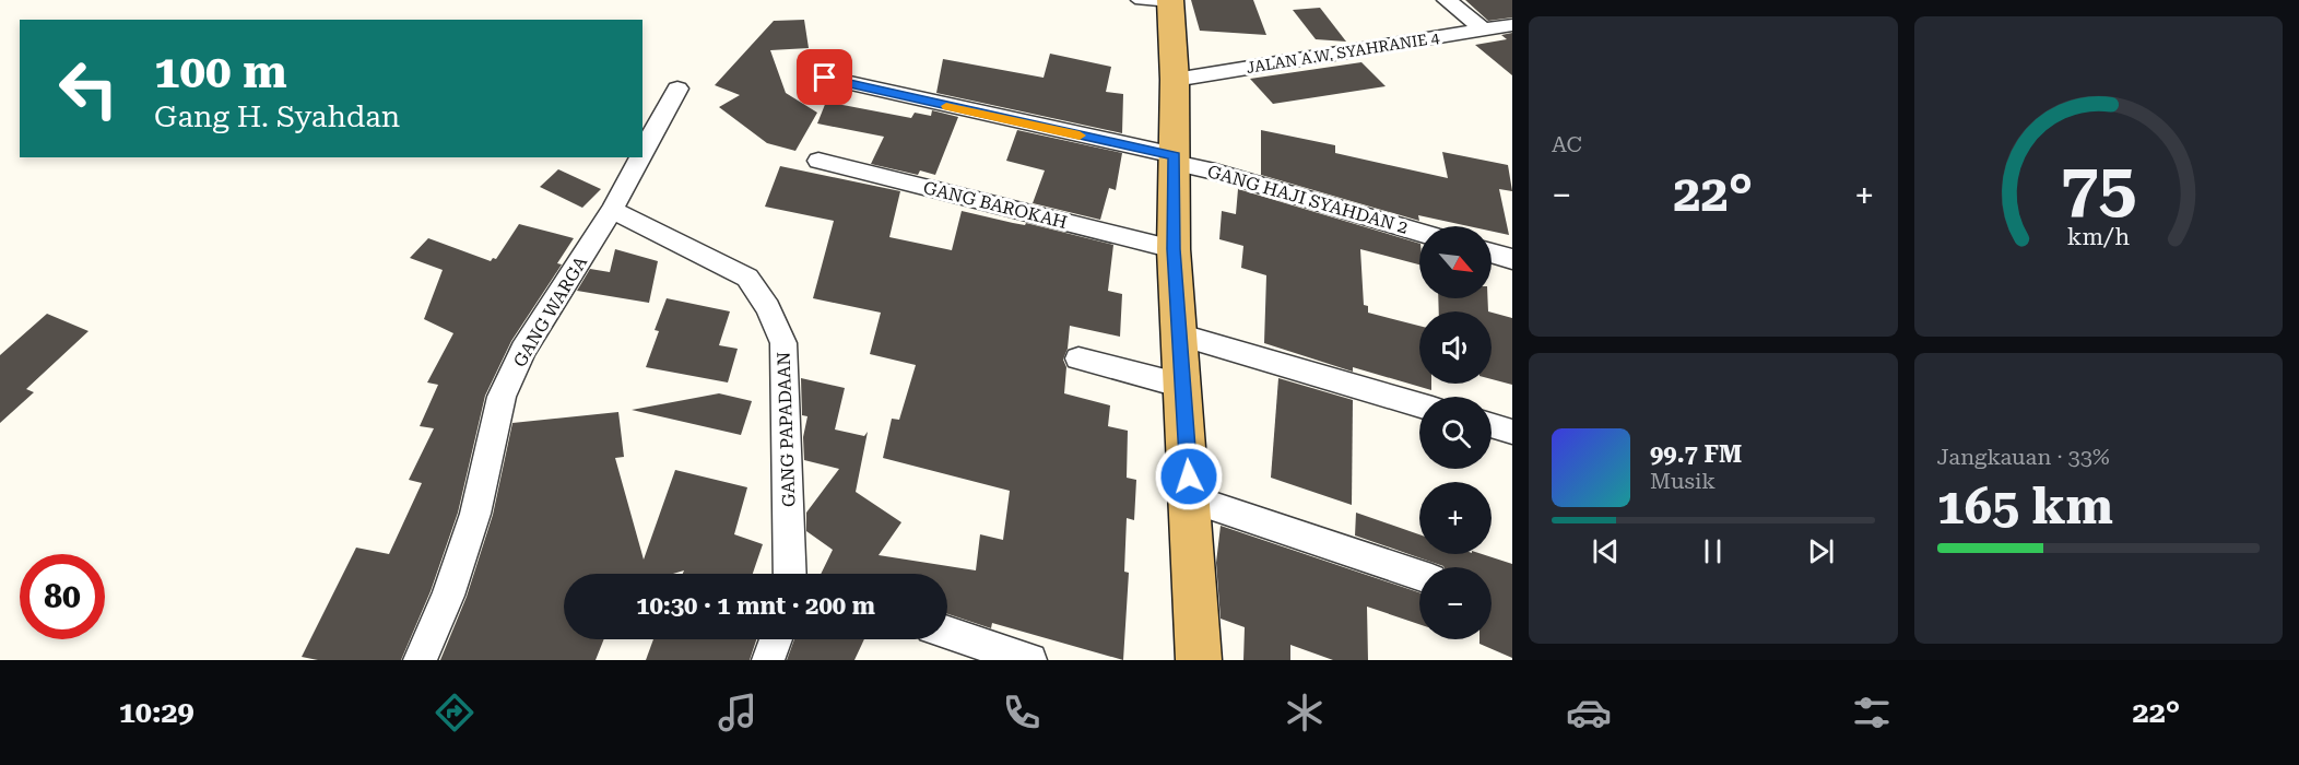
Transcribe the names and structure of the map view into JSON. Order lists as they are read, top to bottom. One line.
{"streets":{"street":["JALAN A.W. SYAHRANIE 4","GANG HAJI SYAHDAN 2","GANG BAROKAH","GANG WARGA","GANG PAPADAAN"]},"crossings":[["GANG WARGA","GANG PAPADAAN"]],"north":"bottom right","page":{"tile":["AC",["Jangkauan · 33%","165 km"]],"turn":["100 m","Gang H. Syahdan"],"heat":["−","22°","+"],"map_buttons":["+","−"],"song":["99.7 FM","Musik"],"limit":"80","trip":"10:30 · 1 mnt · 200 m","tabs":["10:29","22°"],"gauge":["75","km/h"]}}
